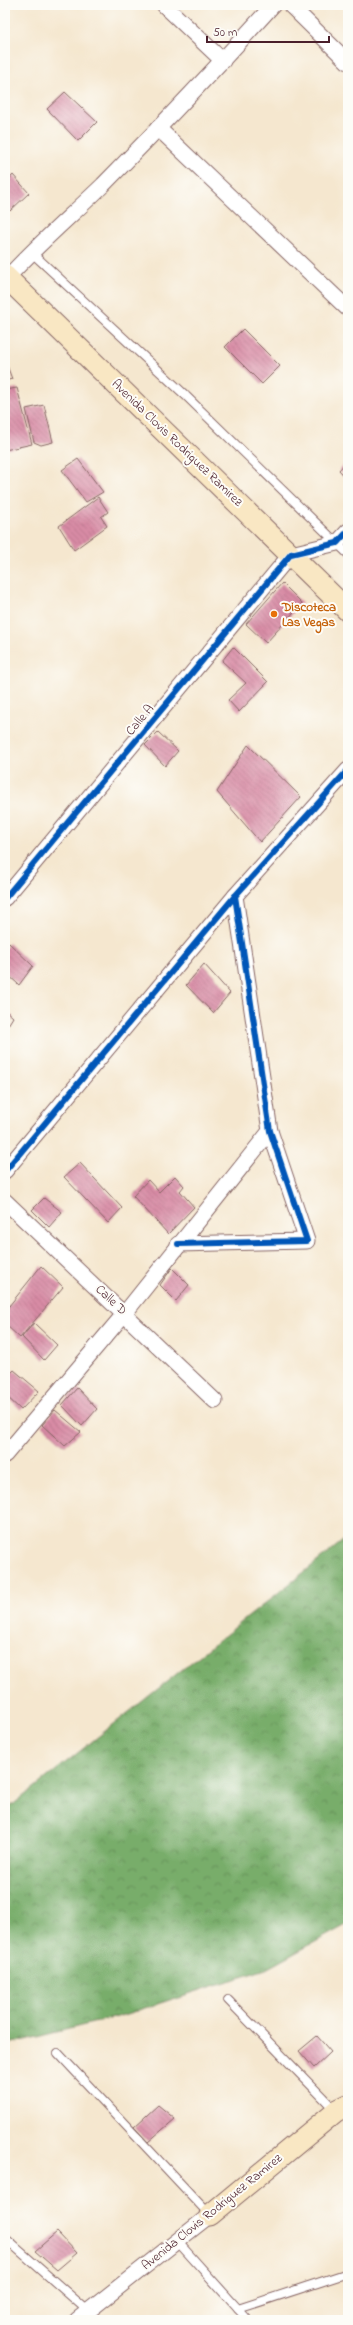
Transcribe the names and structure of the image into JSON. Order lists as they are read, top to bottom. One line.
{"streets":{"main road":["Avenida Clovis Rodriguez Ramirez"],"street":["Calle A","Calle D"]},"crossings":[["Avenida Clovis Rodriguez Ramirez","Calle A"]],"places":["Discoteca Las Vegas"],"scale_bar":"50 m"}
